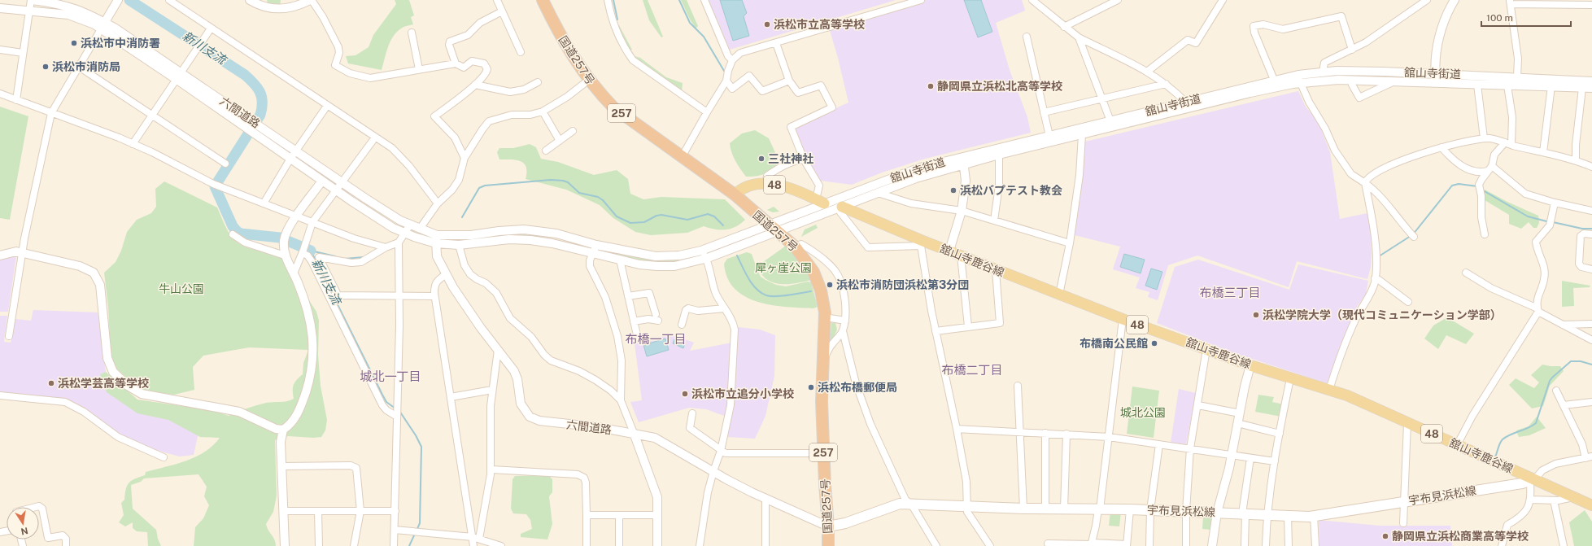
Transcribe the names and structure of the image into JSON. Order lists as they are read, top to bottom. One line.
{"streets":{"highway":["国道257号","257"],"main road":["48","舘山寺鹿谷線","宇布見浜松線"],"street":["舘山寺街道","六間道路"]},"crossings":[["国道257号","舘山寺街道"],["国道257号","六間道路"],["国道257号","48"],["国道257号","宇布見浜松線"],["舘山寺街道","48"],["舘山寺街道","舘山寺鹿谷線"],["六間道路","宇布見浜松線"],["舘山寺鹿谷線","宇布見浜松線"]],"districts":["布橋三丁目","布橋一丁目","布橋二丁目","城北一丁目"],"water":["新川支流"],"parks":["犀ヶ崖公園","牛山公園","城北公園"],"places":["浜松市立高等学校","浜松市中消防署","浜松市消防局","静岡県立浜松北高等学校","三社神社","浜松バプテスト教会","浜松市消防団浜松第3分団","浜松学院大学（現代コミュニケーション学部）","布橋南公民館","浜松学芸高等学校","浜松布橋郵便局","浜松市立追分小学校","静岡県立浜松商業高等学校"],"scale_bar":"100 m","north":"bottom"}
